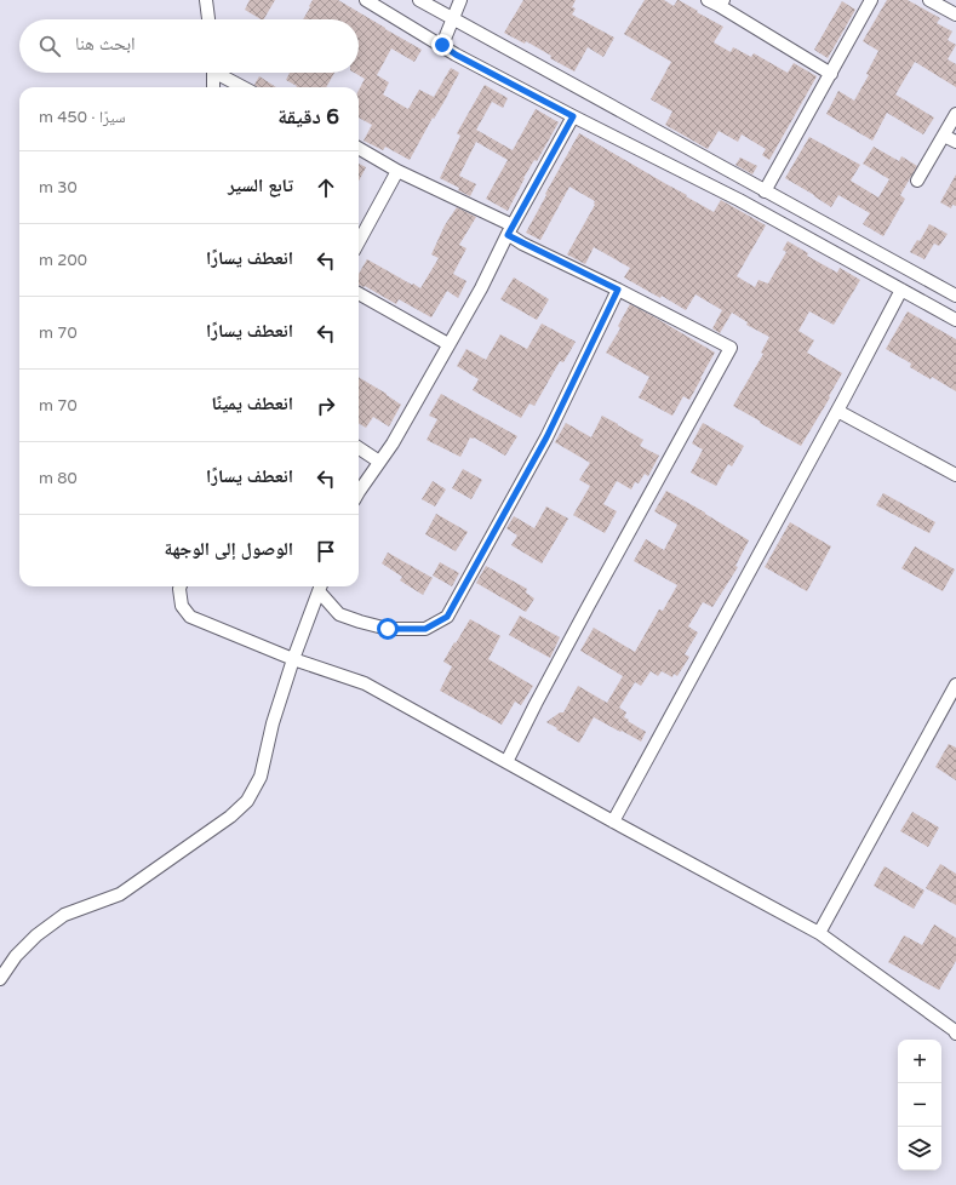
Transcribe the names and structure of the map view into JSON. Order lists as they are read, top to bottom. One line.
{"page":{"search":"ابحث هنا","heading":["6 دقيقة","سيرًا · 450 m"],"list":[["تابع السير","30 m"],["انعطف يسارًا","200 m"],["انعطف يسارًا","70 m"],["انعطف يمينًا","70 m"],["انعطف يسارًا","80 m"],"الوصول إلى الوجهة"],"map_buttons":["+","−"]}}
